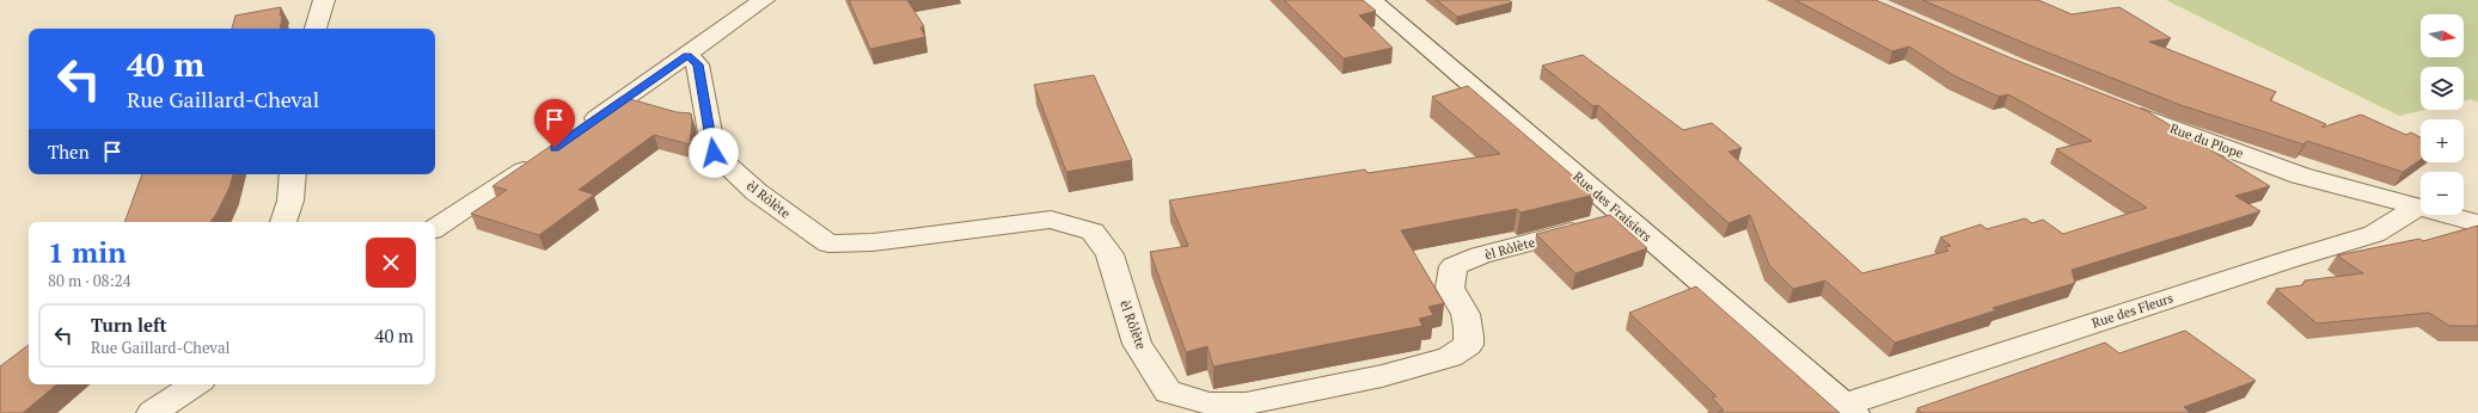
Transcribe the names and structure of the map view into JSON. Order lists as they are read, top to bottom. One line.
{"streets":{"street":["Rue du Plope","èl Rôlète","Rue des Fraisiers","Rue des Fleurs"]},"crossings":[["Rue du Plope","Rue des Fleurs"],["èl Rôlète","Rue des Fraisiers"],["Rue des Fraisiers","Rue des Fleurs"]],"north":"right","page":{"map_buttons":["+","−"],"turn":["40 m","Rue Gaillard-Cheval"],"then":"Then","heading":["1 min","80 m · 08:24"],"list":[{"name":"Turn left","note":"Rue Gaillard-Cheval","value":"40 m"}]}}
